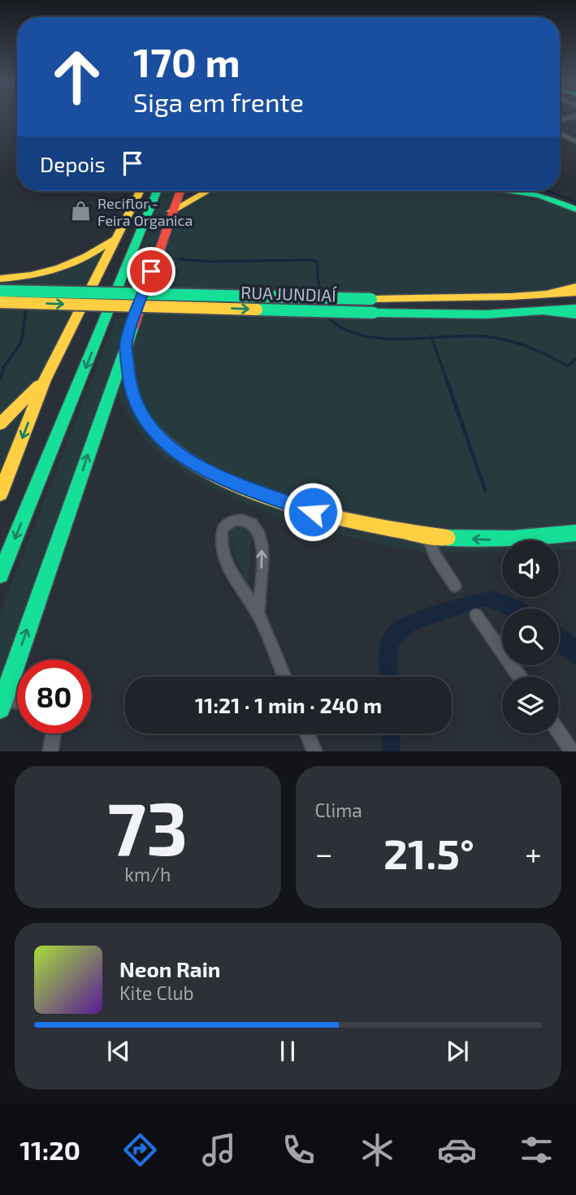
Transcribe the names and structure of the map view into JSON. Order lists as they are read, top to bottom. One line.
{"streets":{"main road":["RUA JUNDIAÍ"]},"places":{"shop":["Reciflor - Feira Organica"]},"page":{"turn":["170 m","Siga em frente"],"then":"Depois","limit":"80","trip":"11:21 · 1 min · 240 m","tile":[["73","km/h"],"Clima"],"heat":["−","21.5°","+"],"song":["Neon Rain","Kite Club"],"tabs":"11:20"}}
